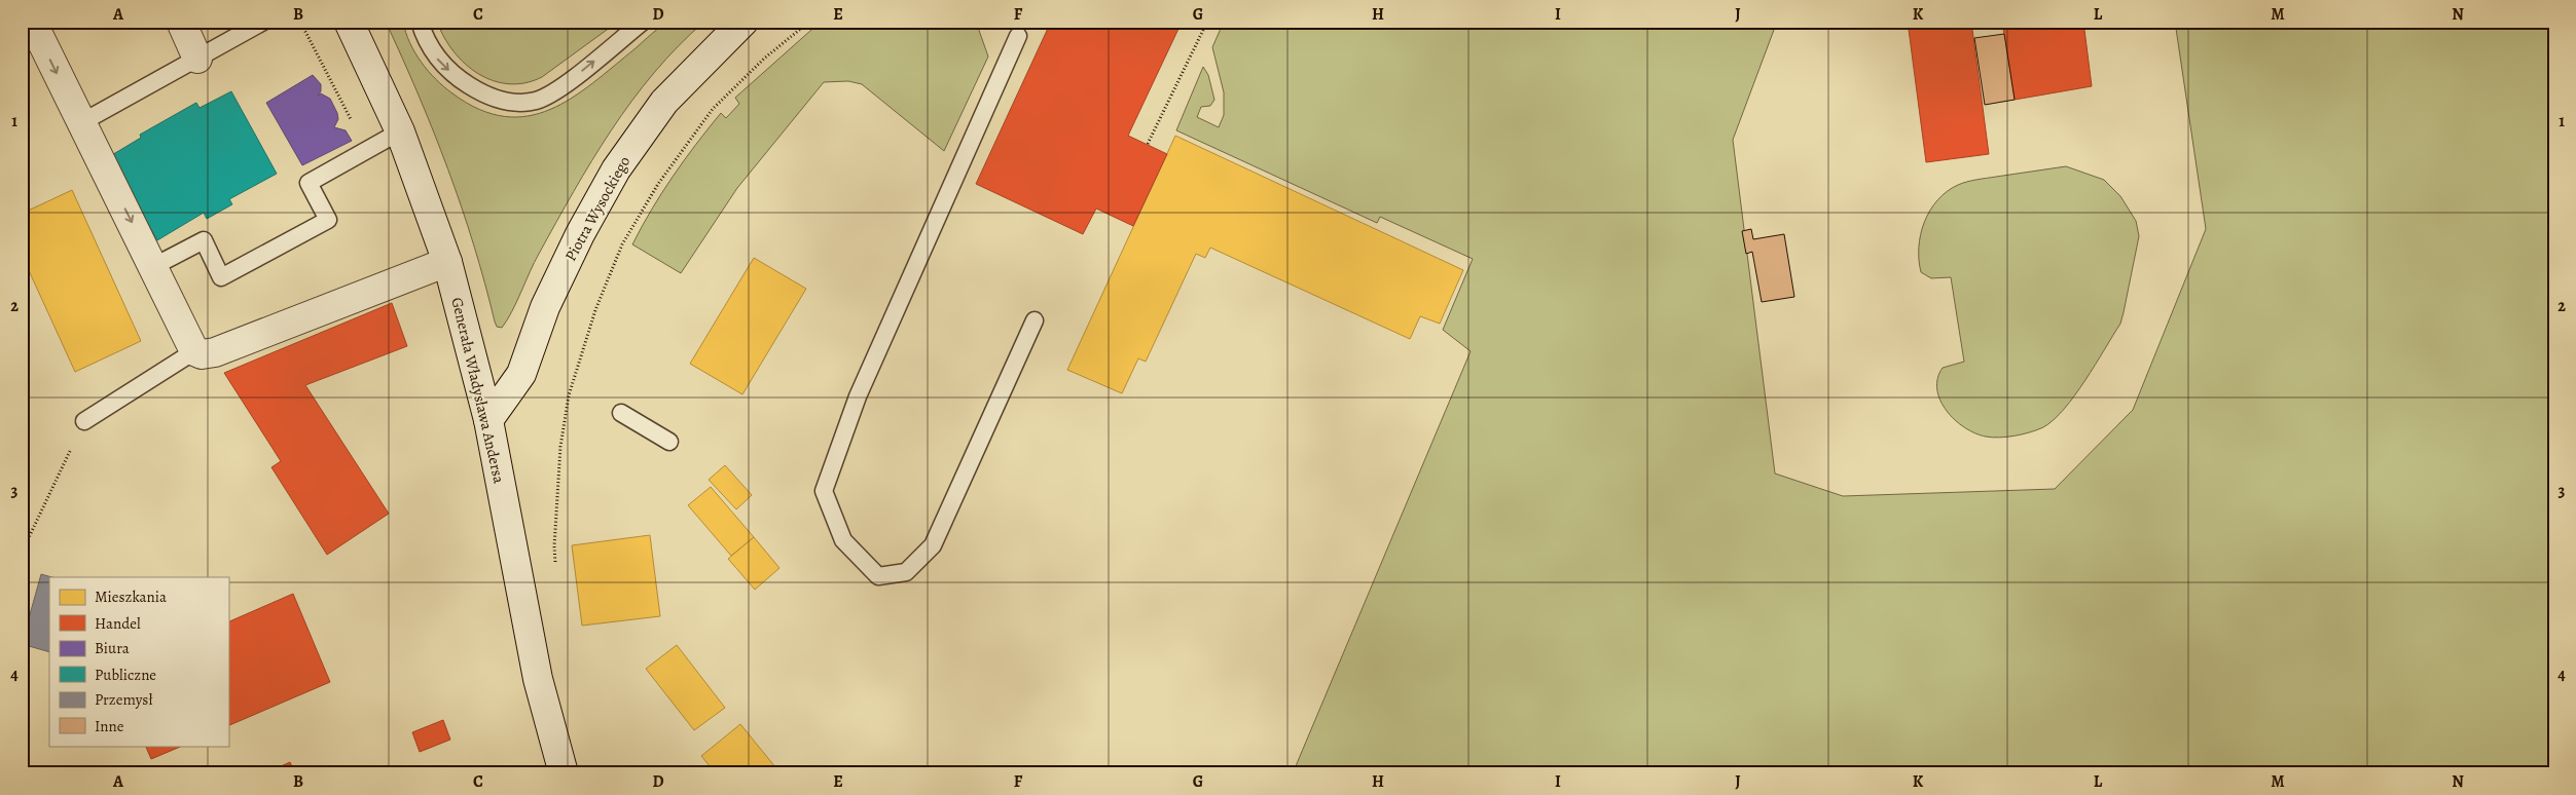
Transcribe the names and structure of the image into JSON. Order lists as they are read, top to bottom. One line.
{"streets":{"street":["Piotra Wysockiego","Generała Władysława Andersa"]},"crossings":[["Piotra Wysockiego","Generała Władysława Andersa"]],"legend":["Mieszkania","Handel","Biura","Publiczne","Przemysł","Inne"],"grid":{"columns":["A","B","C","D","E","F","G","H","I","J","K","L","M","N"],"rows":["1","2","3","4"]}}
